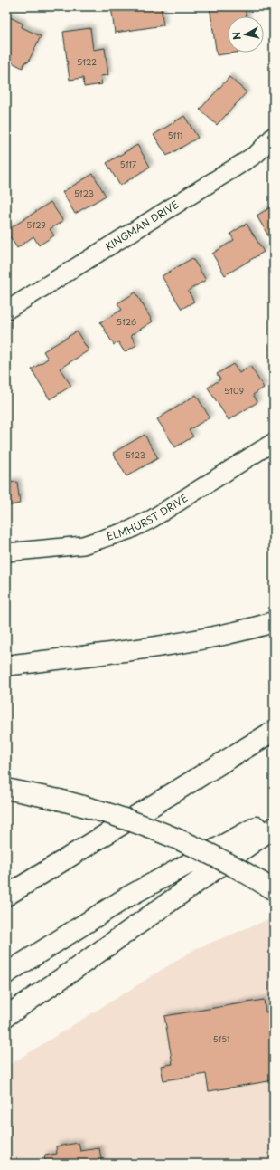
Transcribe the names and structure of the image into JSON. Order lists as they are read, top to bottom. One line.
{"streets":{"street":["KINGMAN DRIVE","ELMHURST DRIVE"]},"house_numbers":["5122","5111","5117","5123","5129","5126","5109","5123","5151"],"north":"left"}
